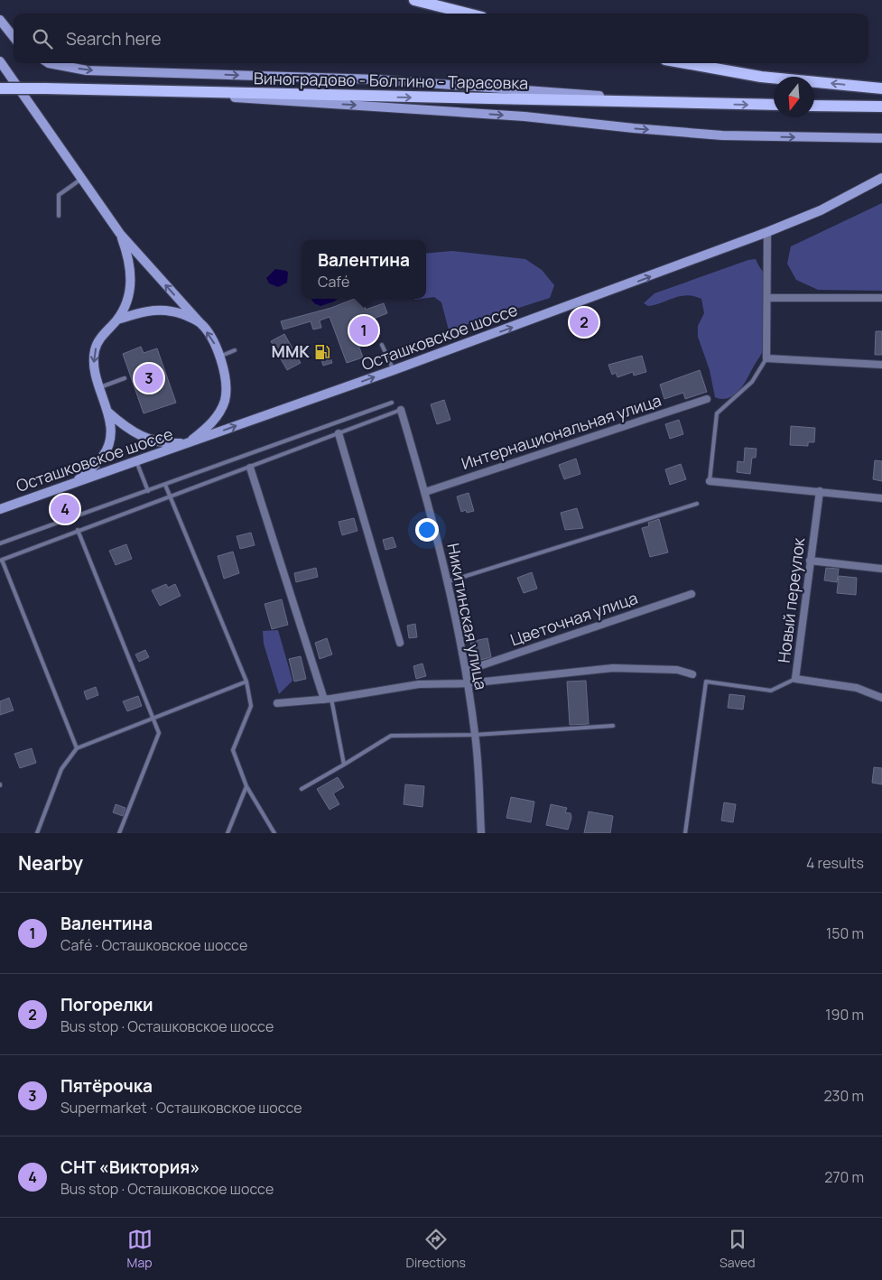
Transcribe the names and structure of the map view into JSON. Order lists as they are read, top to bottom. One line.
{"streets":{"main road":["Виноградово - Болтино - Тарасовка","Осташковское шоссе"],"street":["Интернациональная улица","Новый переулок","Никитинская улица","Цветочная улица"]},"crossings":[["Интернациональная улица","Никитинская улица"],["Никитинская улица","Цветочная улица"]],"one_way":["Осташковское шоссе"],"places":{"fuel station":["ММК"]},"north":"bottom","page":{"search":"Search here","popup":["Валентина","Café"],"pins":["2","1","3","4"],"heading":["Nearby","4 results"],"list":[{"mark":"1","name":"Валентина","note":"Café · Осташковское шоссе","value":"150 m"},{"mark":"2","name":"Погорелки","note":"Bus stop · Осташковское шоссе","value":"190 m"},{"mark":"3","name":"Пятёрочка","note":"Supermarket · Осташковское шоссе","value":"230 m"},{"mark":"4","name":"СНТ «Виктория»","note":"Bus stop · Осташковское шоссе","value":"270 m"}],"nav":["Map","Directions","Saved"]}}
